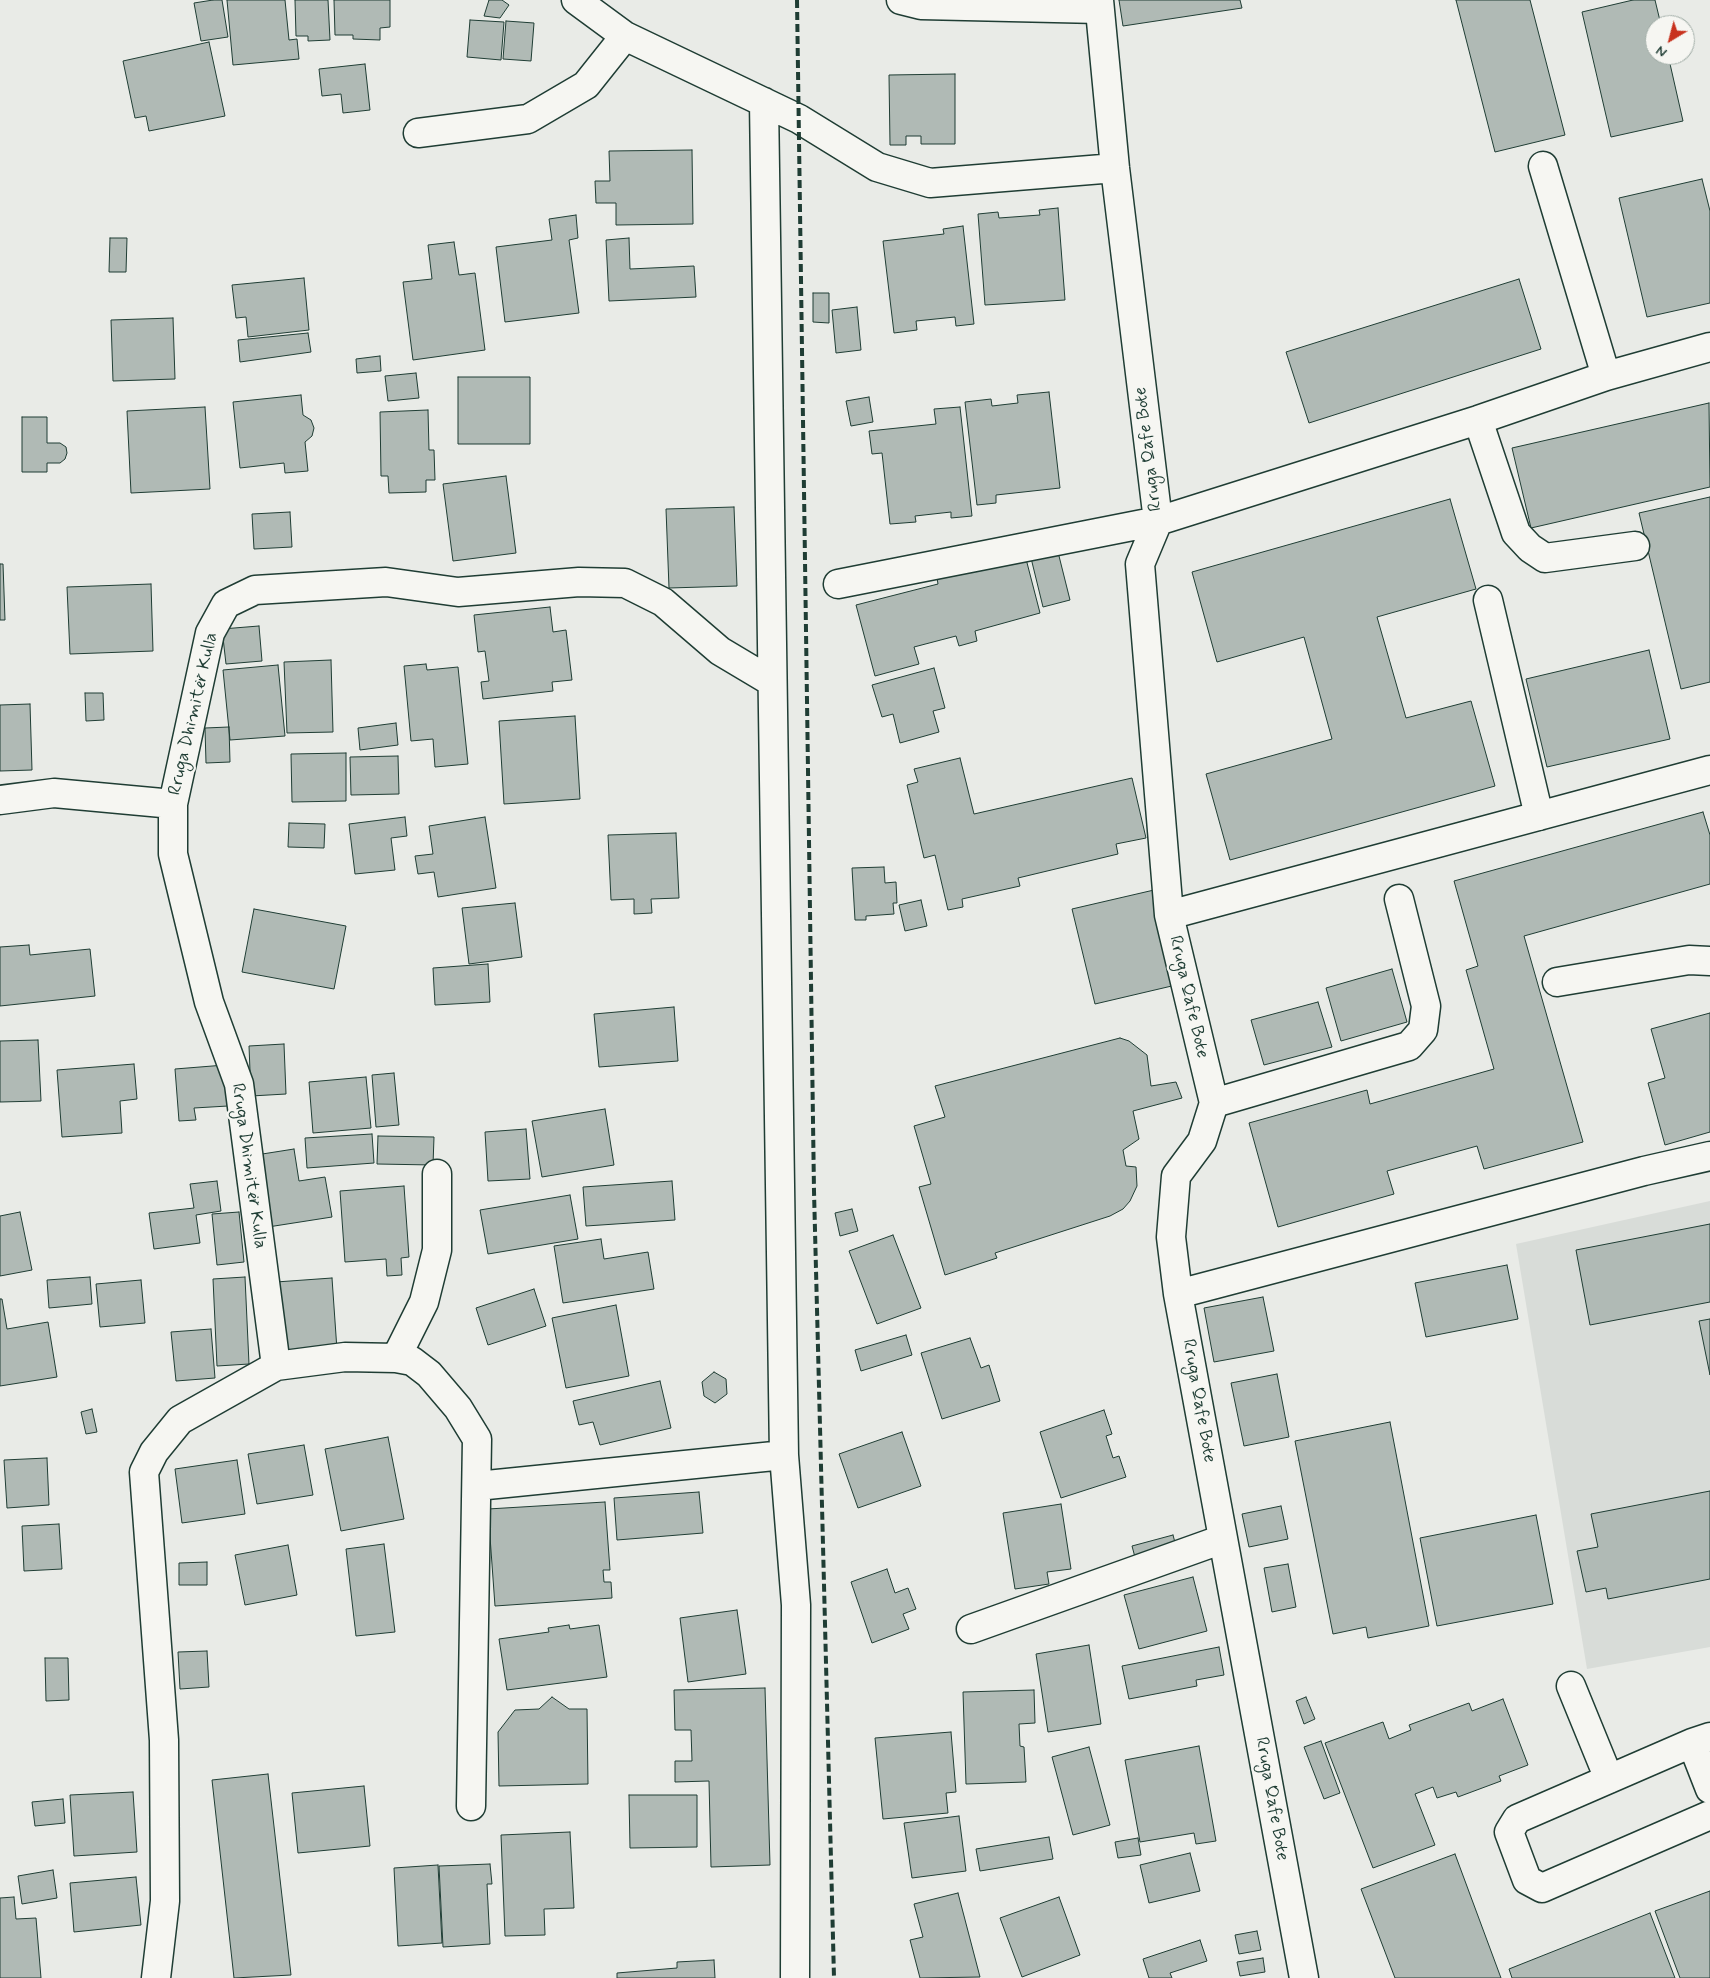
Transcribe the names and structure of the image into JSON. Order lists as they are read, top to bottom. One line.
{"streets":{"street":["Rruga Qafe Bote","Rruga Dhimitër Kulla"]},"north":"bottom left"}
